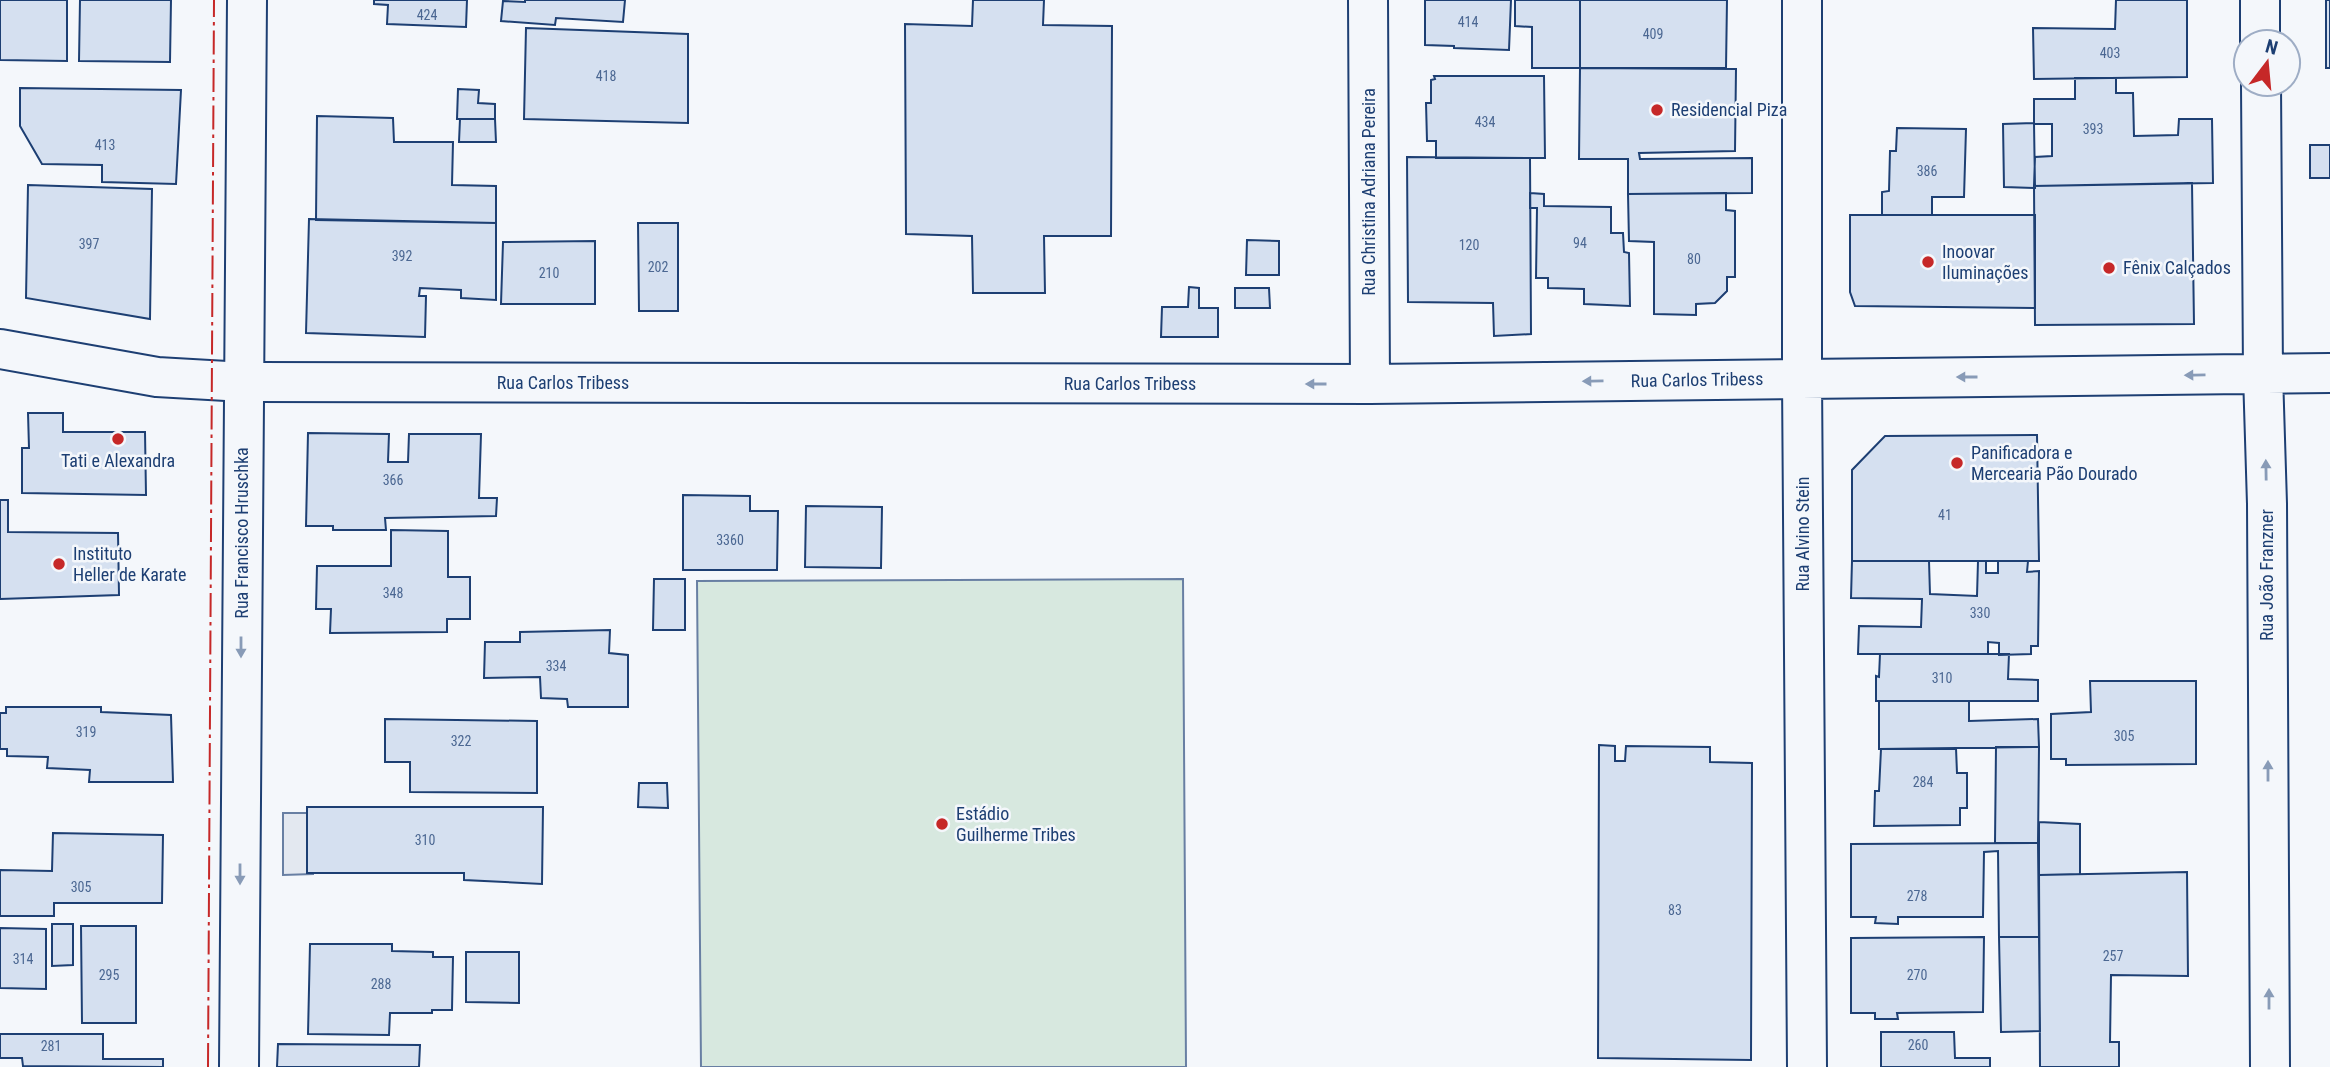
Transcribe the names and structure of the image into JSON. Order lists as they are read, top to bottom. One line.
{"streets":{"street":["Rua Christina Adriana Pereira","Rua Carlos Tribess","Rua Francisco Hruschka","Rua Alvino Stein","Rua João Franzner"]},"crossings":[["Rua Christina Adriana Pereira","Rua Carlos Tribess"],["Rua Carlos Tribess","Rua Francisco Hruschka"],["Rua Carlos Tribess","Rua Alvino Stein"],["Rua Carlos Tribess","Rua João Franzner"]],"one_way":["Rua Carlos Tribess","Rua Francisco Hruschka","Rua João Franzner"],"places":["Residencial Piza","Inoovar Iluminações","Fênix Calçados","Tati e Alexandra","Panificadora e Mercearia Pão Dourado","Instituto Heller de Karate","Estádio Guilherme Tribes"],"house_numbers":["424","414","409","403","418","434","393","413","386","94","397","120","392","80","202","210","366","41","3360","348","330","334","310","319","305","322","284","310","305","278","83","257","314","295","270","288","260","281"],"north":"top"}
